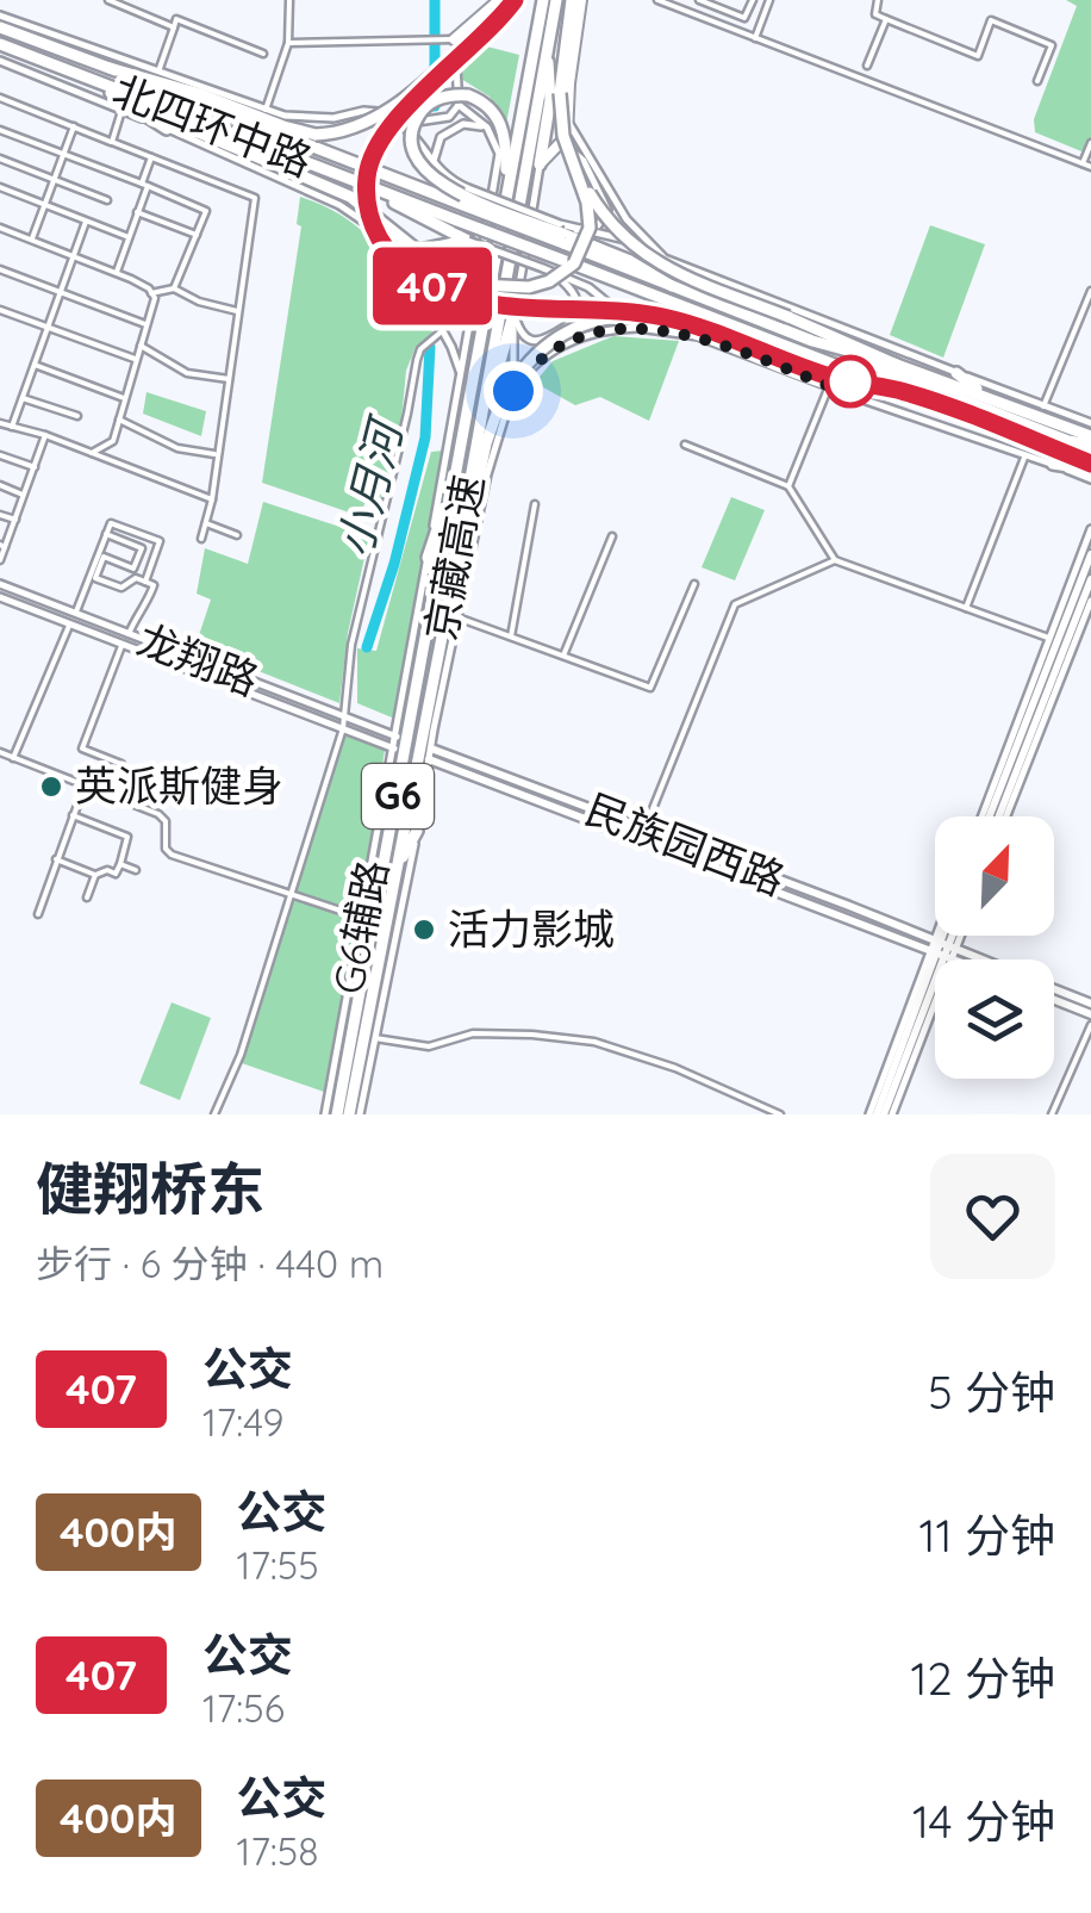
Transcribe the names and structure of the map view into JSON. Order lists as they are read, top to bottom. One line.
{"streets":{"highway":["北四环中路","京藏高速","G6"],"main road":["民族园西路"],"street":["龙翔路","G6辅路"]},"crossings":[["京藏高速","G6辅路"],["龙翔路","G6辅路"],["民族园西路","G6辅路"]],"water":["小月河"],"places":["英派斯健身","活力影城"],"lines":["bus line 407"],"north":"top right","page":{"on_map":"407","heading":["健翔桥东","步行 · 6 分钟 · 440 m"],"list":[{"mark":"407","name":"公交","note":"17:49","value":"5 分钟"},{"mark":"400内","name":"公交","note":"17:55","value":"11 分钟"},{"mark":"407","name":"公交","note":"17:56","value":"12 分钟"},{"mark":"400内","name":"公交","note":"17:58","value":"14 分钟"}]}}
